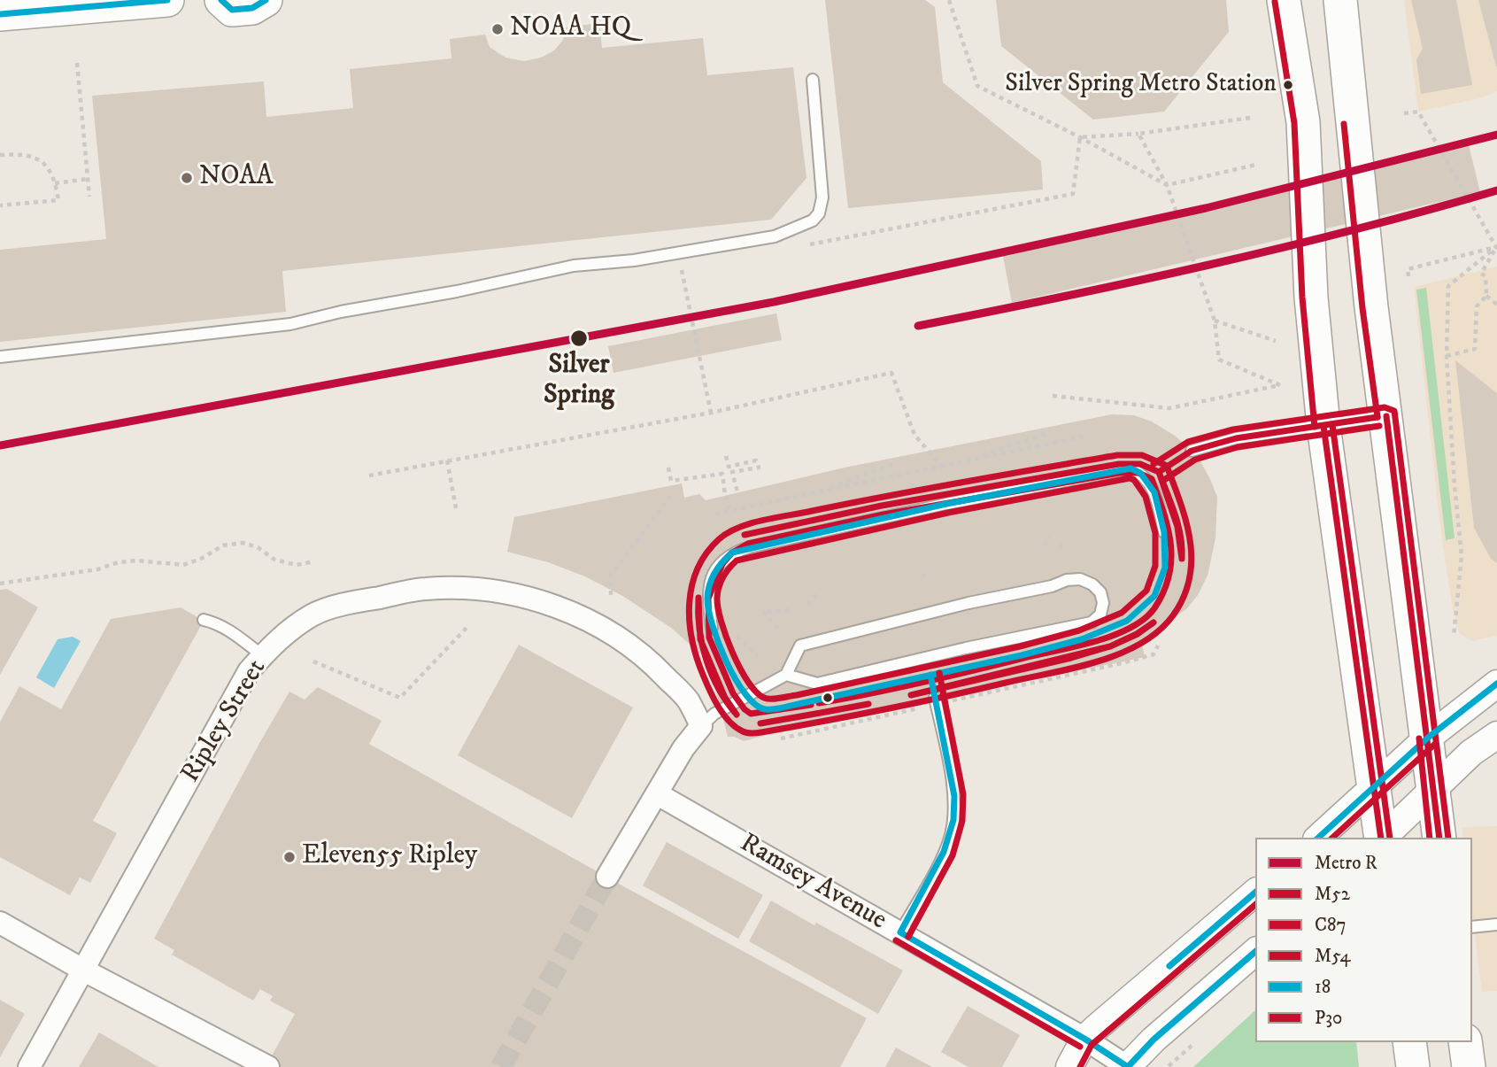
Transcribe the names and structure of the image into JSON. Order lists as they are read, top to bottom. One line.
{"streets":{"street":["Ripley Street","Ramsey Avenue"]},"places":["NOAA HQ","Silver Spring Metro Station","NOAA","Silver Spring","Eleven55 Ripley"],"lines":["transit line 18","transit line C87","metro line R","transit line M54","transit line M52","transit line P30"],"legend":["Metro R","M52","C87","M54","18","P30"]}
